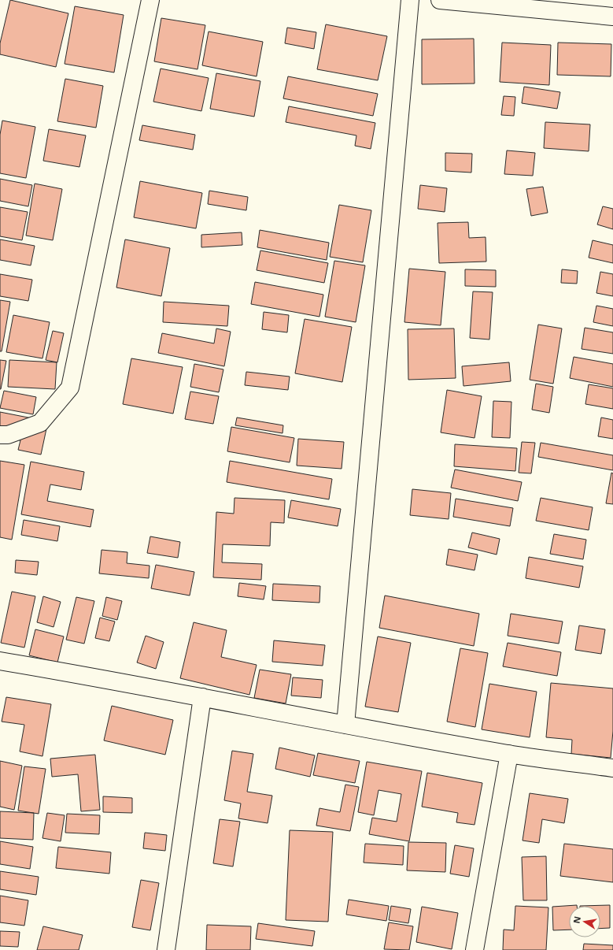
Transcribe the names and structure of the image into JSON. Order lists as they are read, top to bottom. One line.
{"north":"left"}
